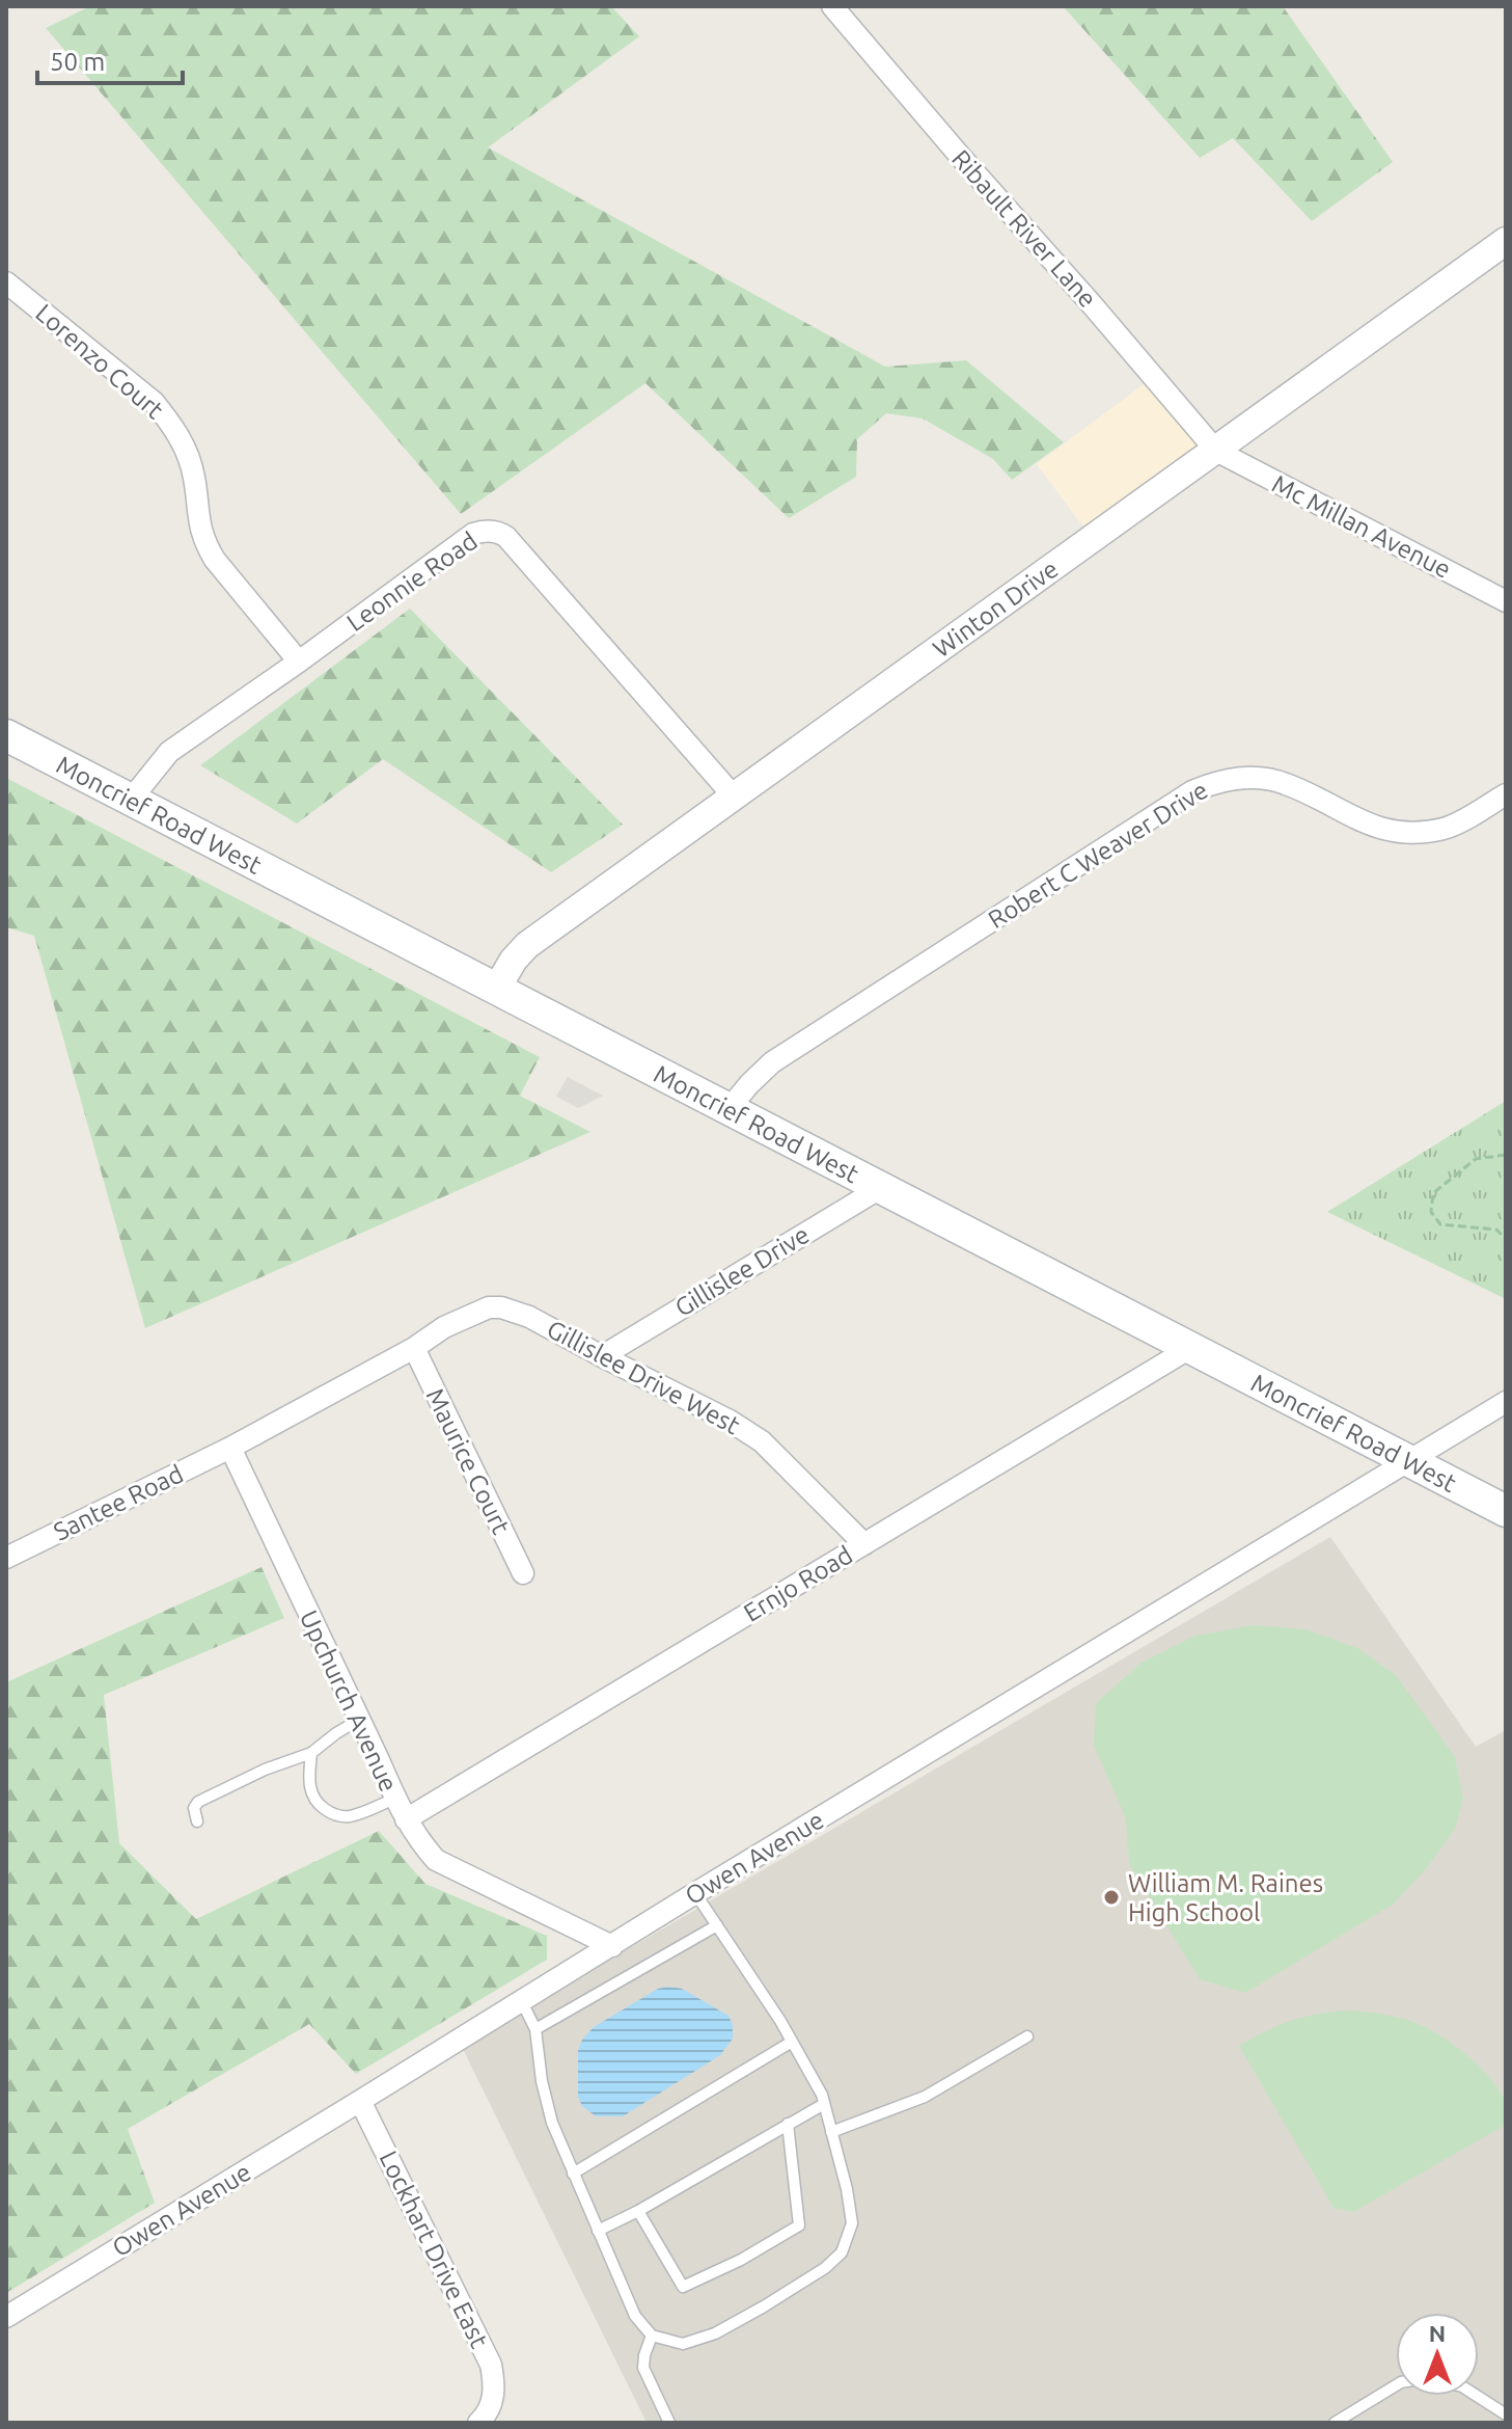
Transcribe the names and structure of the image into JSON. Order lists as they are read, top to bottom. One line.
{"streets":{"main road":["Moncrief Road West"],"street":["Ribault River Lane","Lorenzo Court","Mc Millan Avenue","Leonnie Road","Winton Drive","Robert C Weaver Drive","Gillislee Drive","Gillislee Drive West","Maurice Court","Santee Road","Ernjo Road","Upchurch Avenue","Owen Avenue","Lockhart Drive East"]},"crossings":[["Ribault River Lane","Mc Millan Avenue"],["Ribault River Lane","Winton Drive"],["Lorenzo Court","Leonnie Road"],["Mc Millan Avenue","Winton Drive"],["Leonnie Road","Winton Drive"],["Leonnie Road","Moncrief Road West"],["Winton Drive","Moncrief Road West"],["Moncrief Road West","Robert C Weaver Drive"],["Moncrief Road West","Gillislee Drive"],["Moncrief Road West","Ernjo Road"],["Moncrief Road West","Owen Avenue"],["Gillislee Drive","Gillislee Drive West"],["Gillislee Drive West","Maurice Court"],["Gillislee Drive West","Ernjo Road"],["Santee Road","Upchurch Avenue"],["Ernjo Road","Upchurch Avenue"],["Upchurch Avenue","Owen Avenue"],["Owen Avenue","Lockhart Drive East"]],"places":["William M. Raines High School"],"scale_bar":"50 m","north":"top"}
